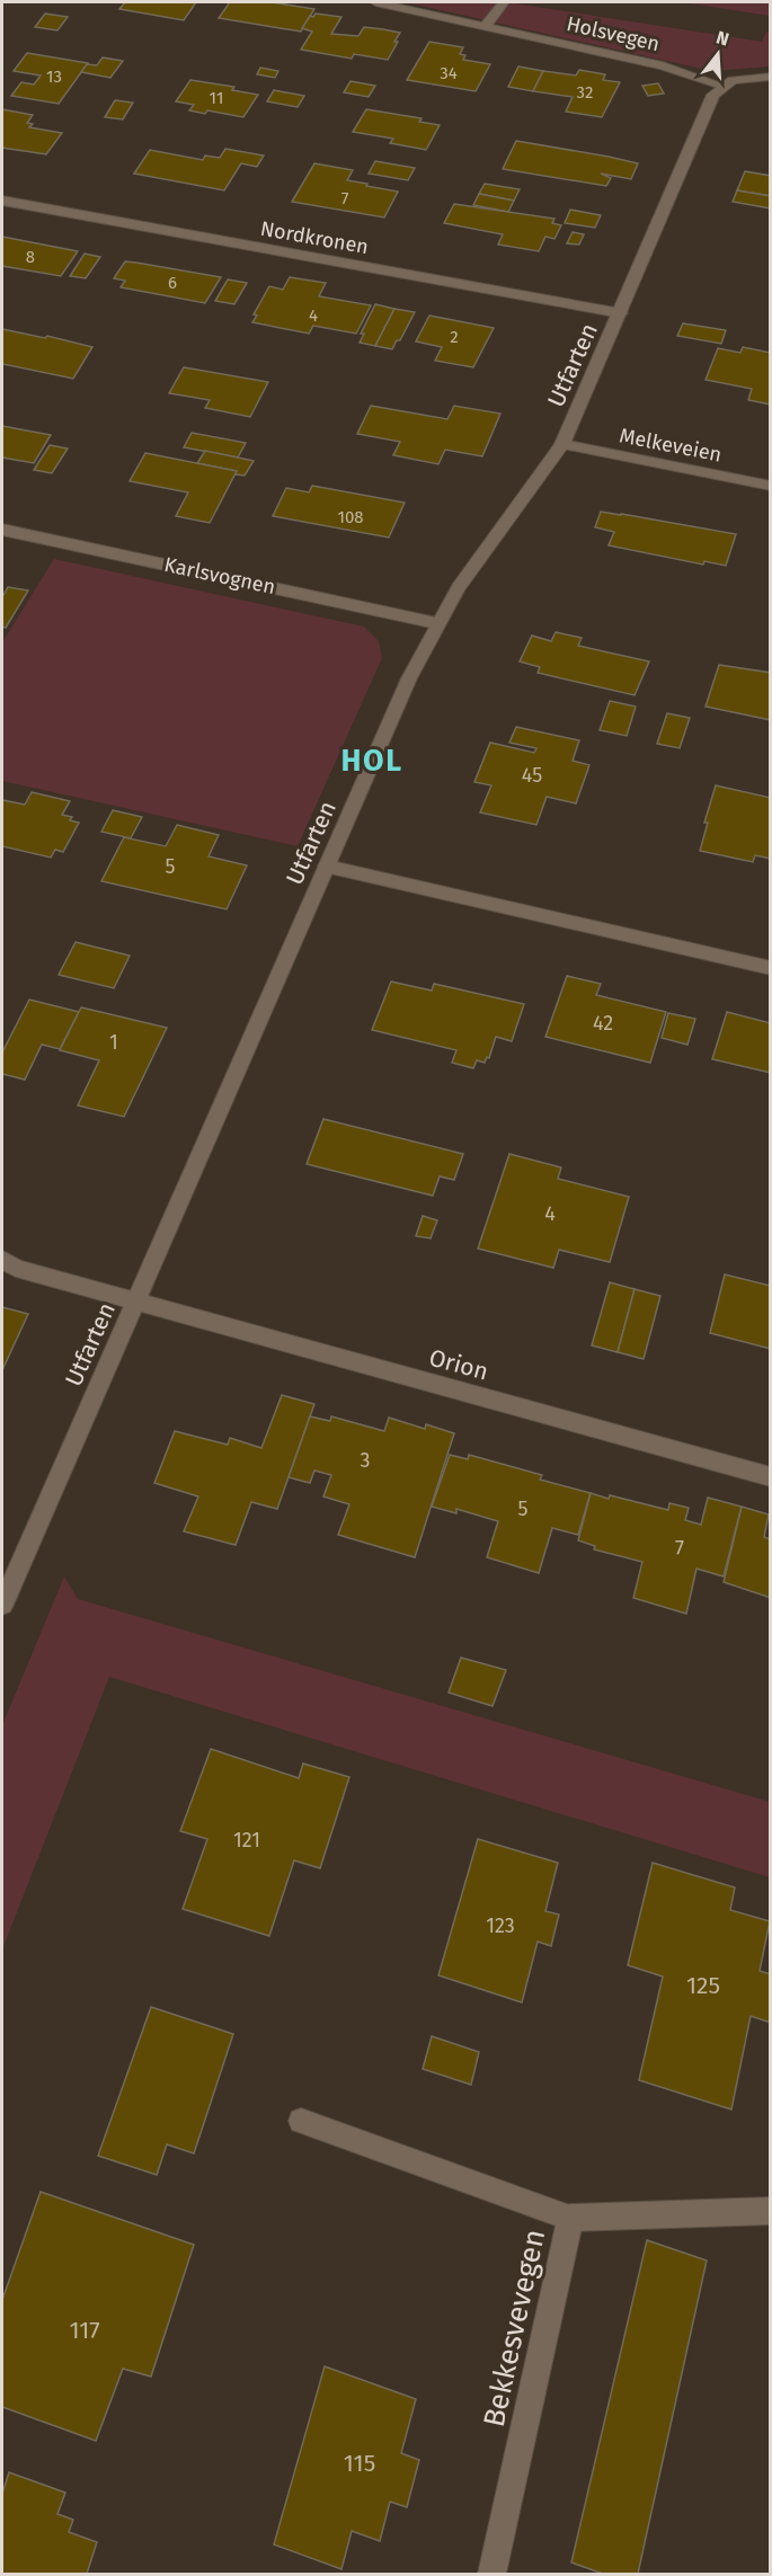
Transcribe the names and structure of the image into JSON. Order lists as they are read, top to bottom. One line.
{"streets":{"street":["Holsvegen","Nordkronen","Utfarten","Melkeveien","Karlsvognen","Orion","Bekkesvevegen"]},"crossings":[["Holsvegen","Utfarten"],["Nordkronen","Utfarten"],["Utfarten","Melkeveien"],["Utfarten","Karlsvognen"],["Utfarten","Orion"]],"districts":["HOL"],"house_numbers":["34","13","32","11","7","8","6","4","2","108","45","5","42","1","4","3","5","7","121","123","125","117","115"],"north":"top"}
